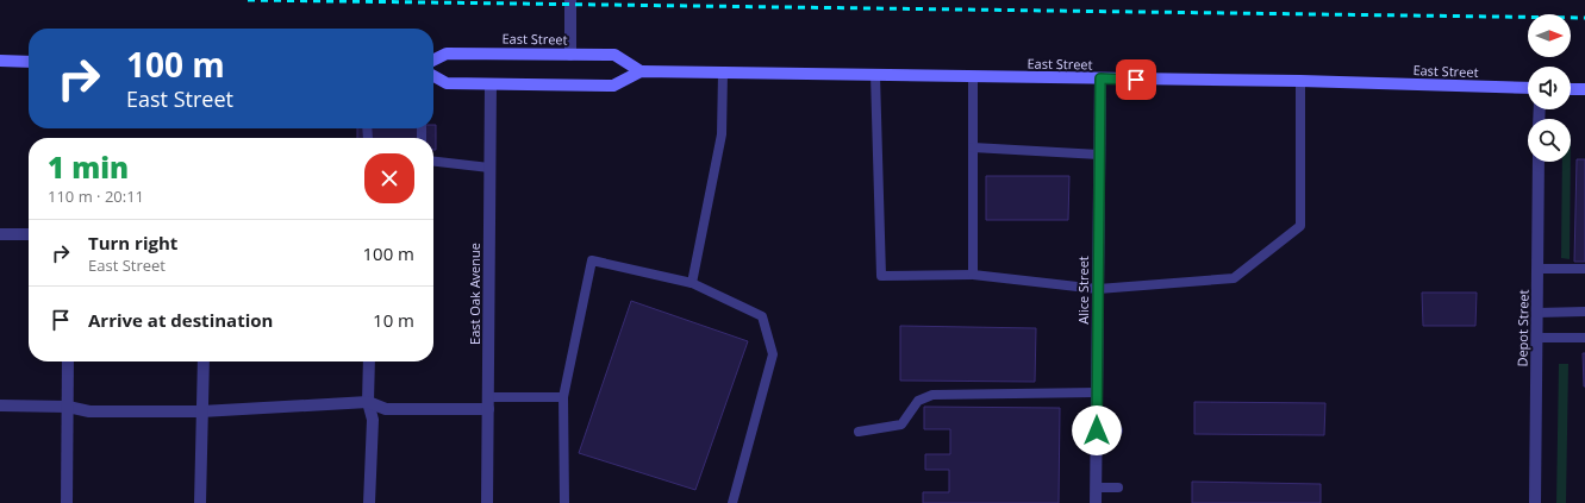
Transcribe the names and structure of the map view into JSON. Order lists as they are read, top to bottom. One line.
{"streets":{"main road":["East Street"],"street":["Alice Street","East Oak Avenue","Depot Street"]},"crossings":[["East Street","Alice Street"],["East Street","East Oak Avenue"]],"north":"right","page":{"turn":["100 m","East Street"],"heading":["1 min","110 m · 20:11"],"list":[{"name":"Turn right","note":"East Street","value":"100 m"},{"name":"Arrive at destination","value":"10 m"}]}}
